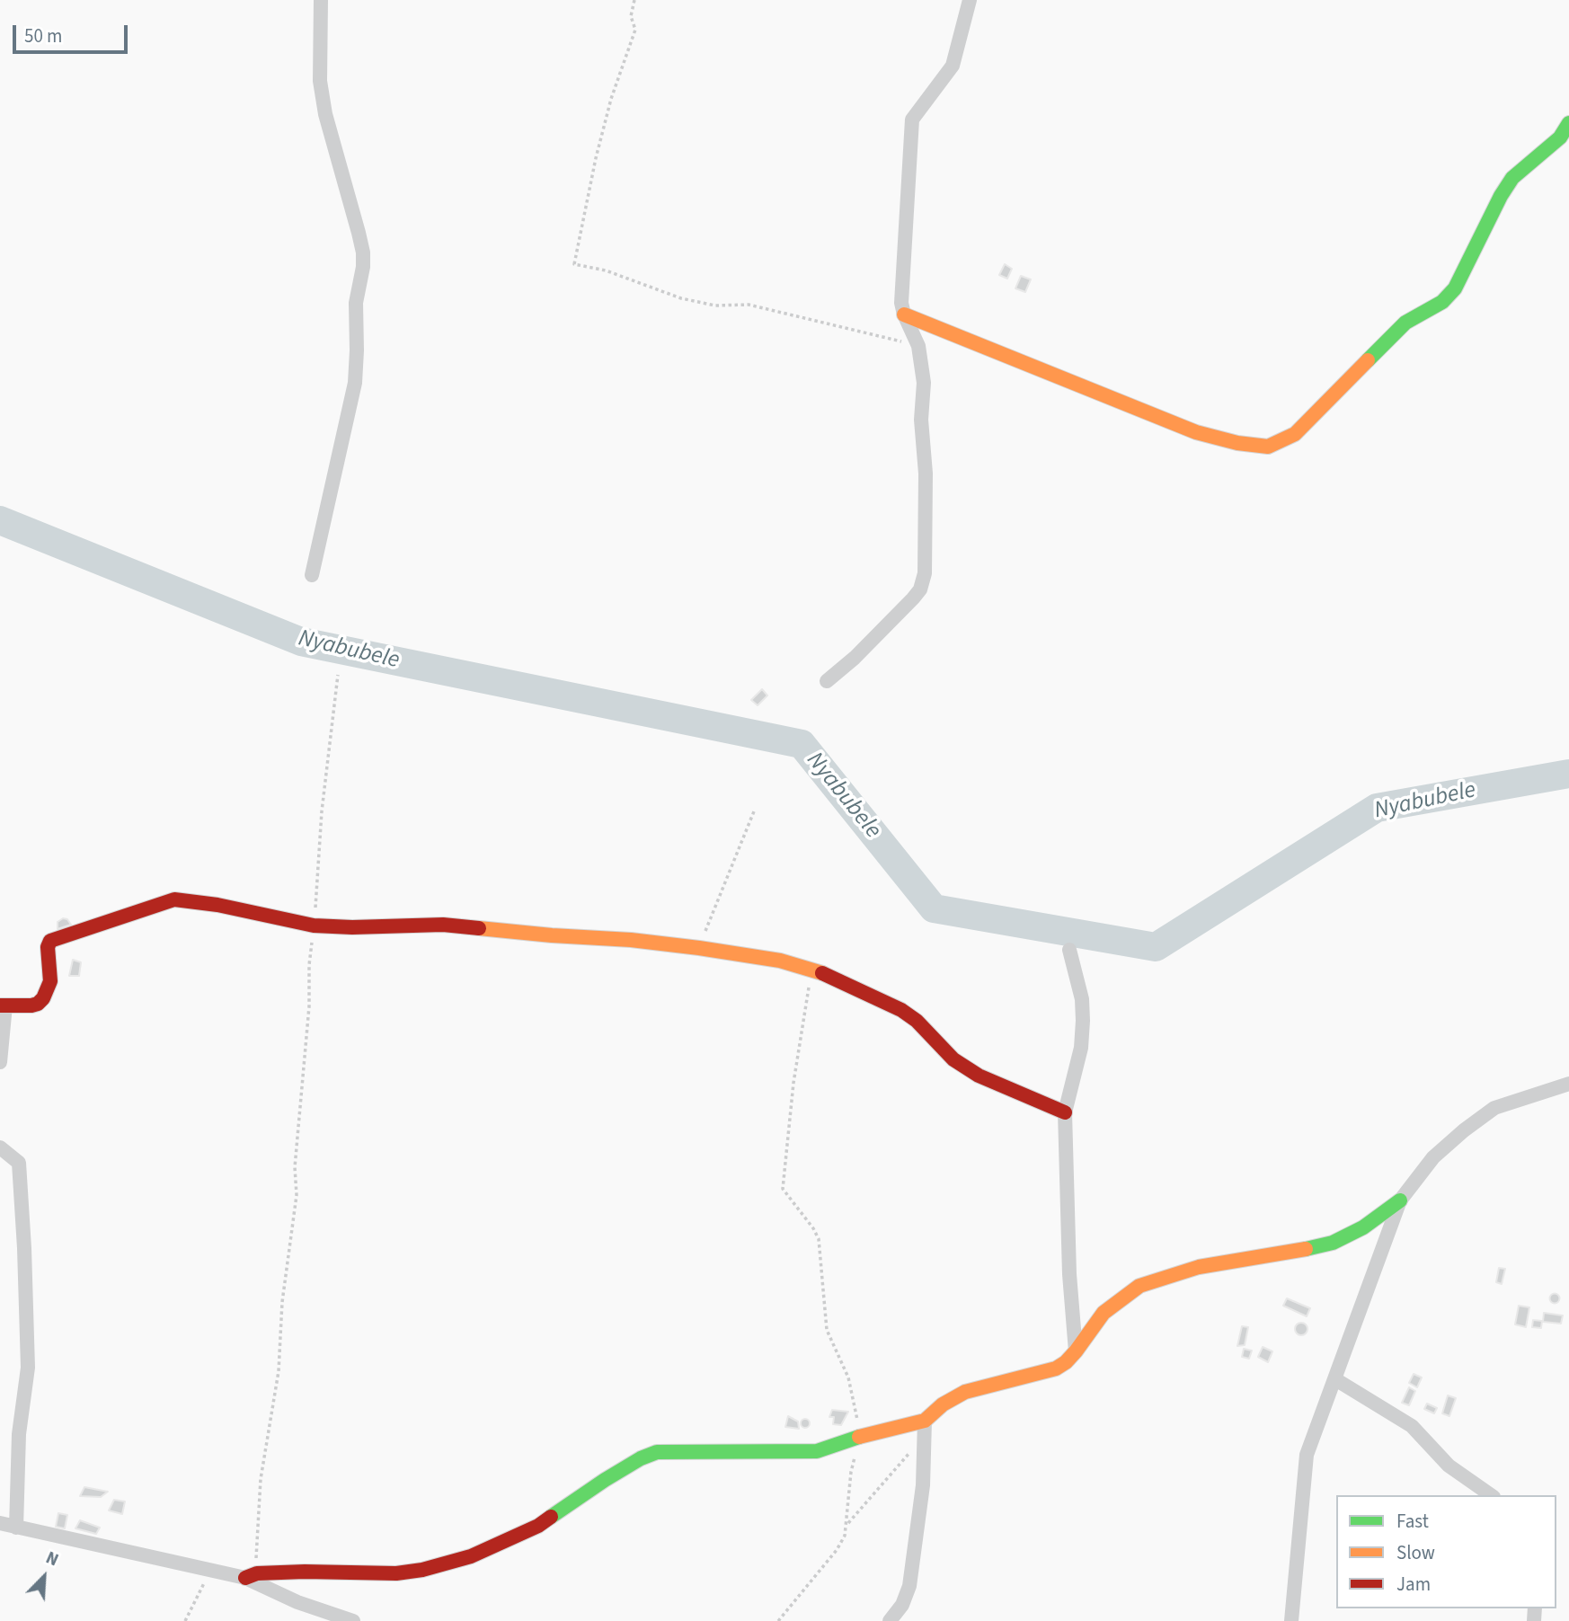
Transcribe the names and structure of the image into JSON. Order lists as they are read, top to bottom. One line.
{"water":["Nyabubele"],"legend":["Fast","Slow","Jam"],"scale_bar":"50 m","north":"top right"}
